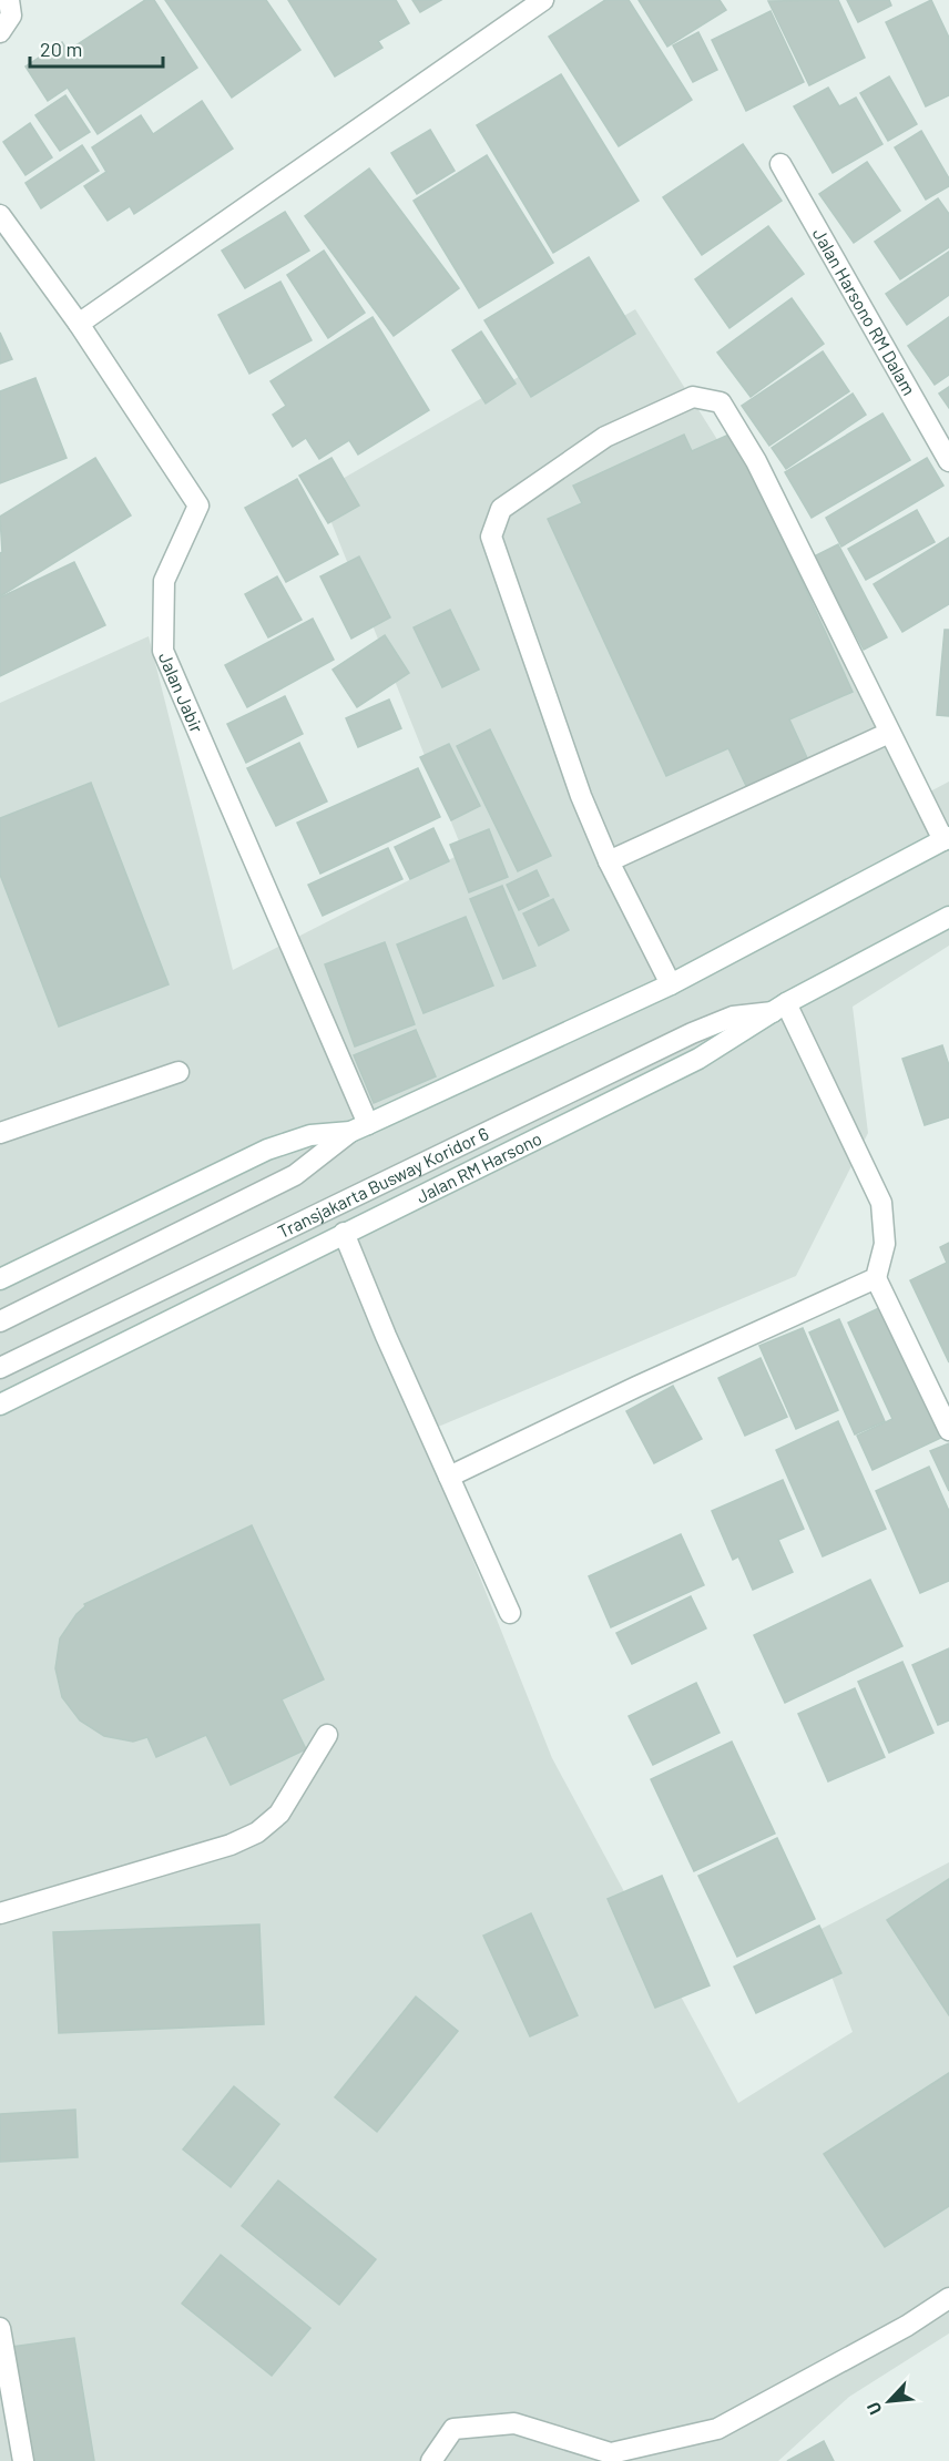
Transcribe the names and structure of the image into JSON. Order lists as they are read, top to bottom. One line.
{"streets":{"street":["Jalan Harsono RM Dalam","Jalan Jabir","Jalan RM Harsono","Transjakarta Busway Koridor 6"]},"crossings":[["Jalan RM Harsono","Transjakarta Busway Koridor 6"]],"scale_bar":"20 m","north":"bottom left"}
